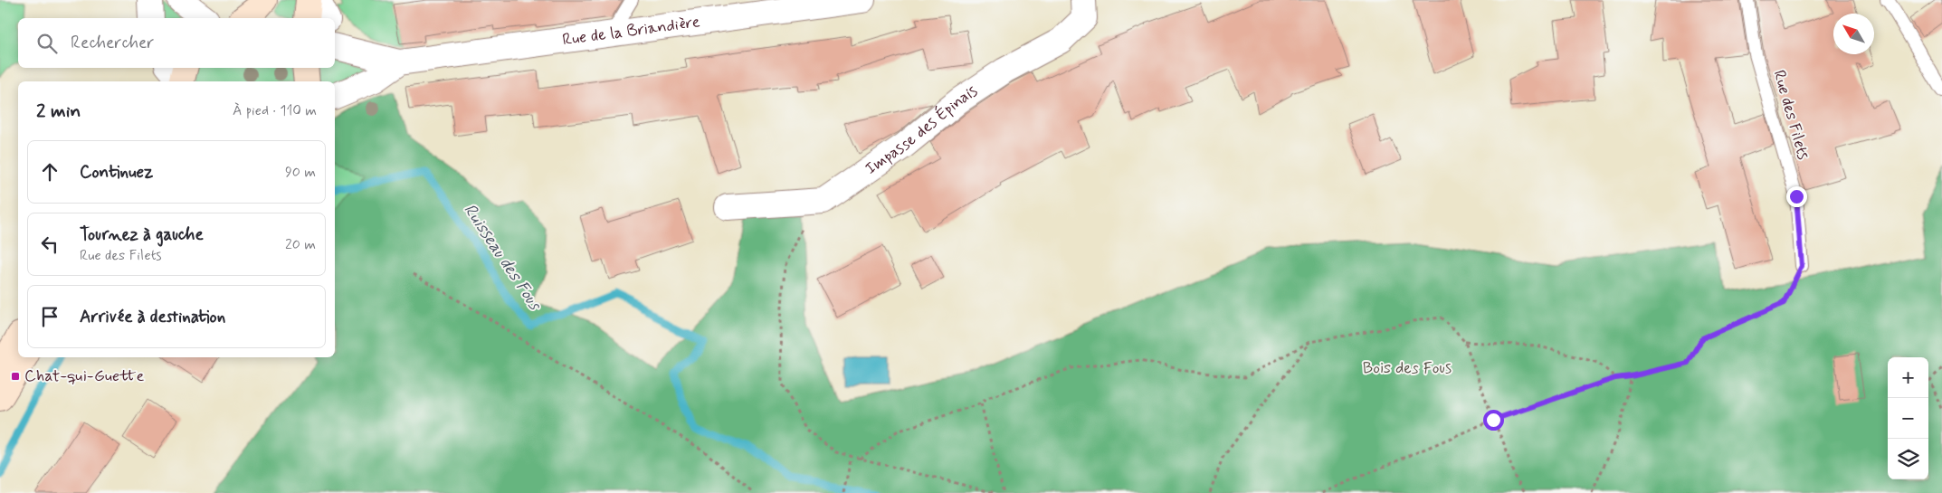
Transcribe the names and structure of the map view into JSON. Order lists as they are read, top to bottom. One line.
{"streets":{"street":["Rue de la Briandière","Impasse des Épinais"],"lane":["Rue des Filets"]},"water":["Ruisseau des Fous"],"parks":["Bois des Fous"],"places":{"transit":["Chat-qui-Guette"]},"north":"top left","page":{"search":"Rechercher","heading":["2 min","À pied · 110 m"],"list":[["Continuez","90 m"],["Tournez à gauche","Rue des Filets","20 m"],"Arrivée à destination"],"map_buttons":["+","−"]}}
